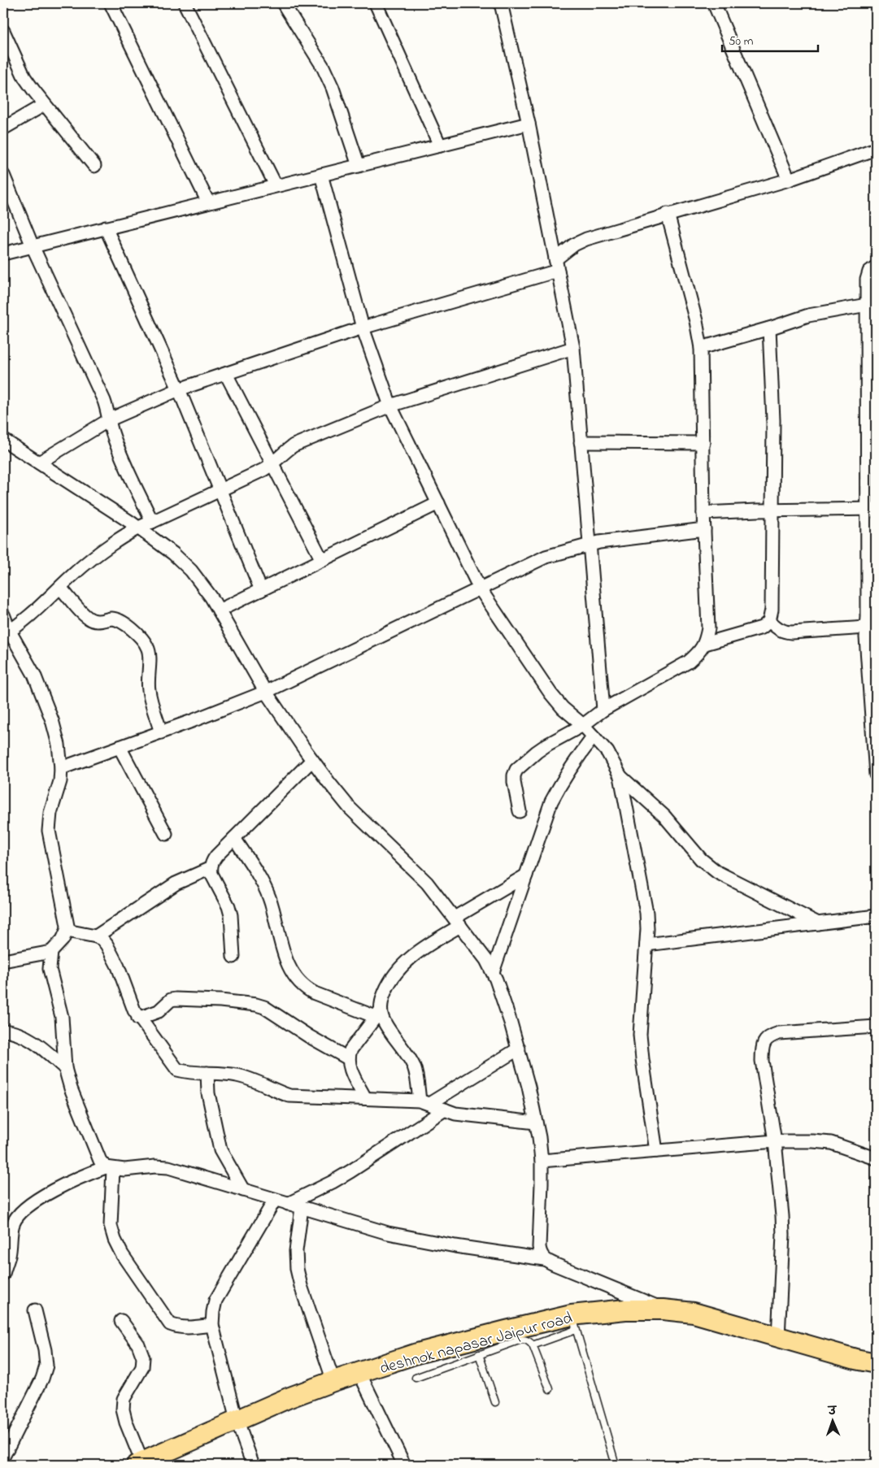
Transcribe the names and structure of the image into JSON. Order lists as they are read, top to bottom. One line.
{"streets":{"main road":["deshnok napasar Jaipur road"]},"scale_bar":"50 m","north":"top"}
